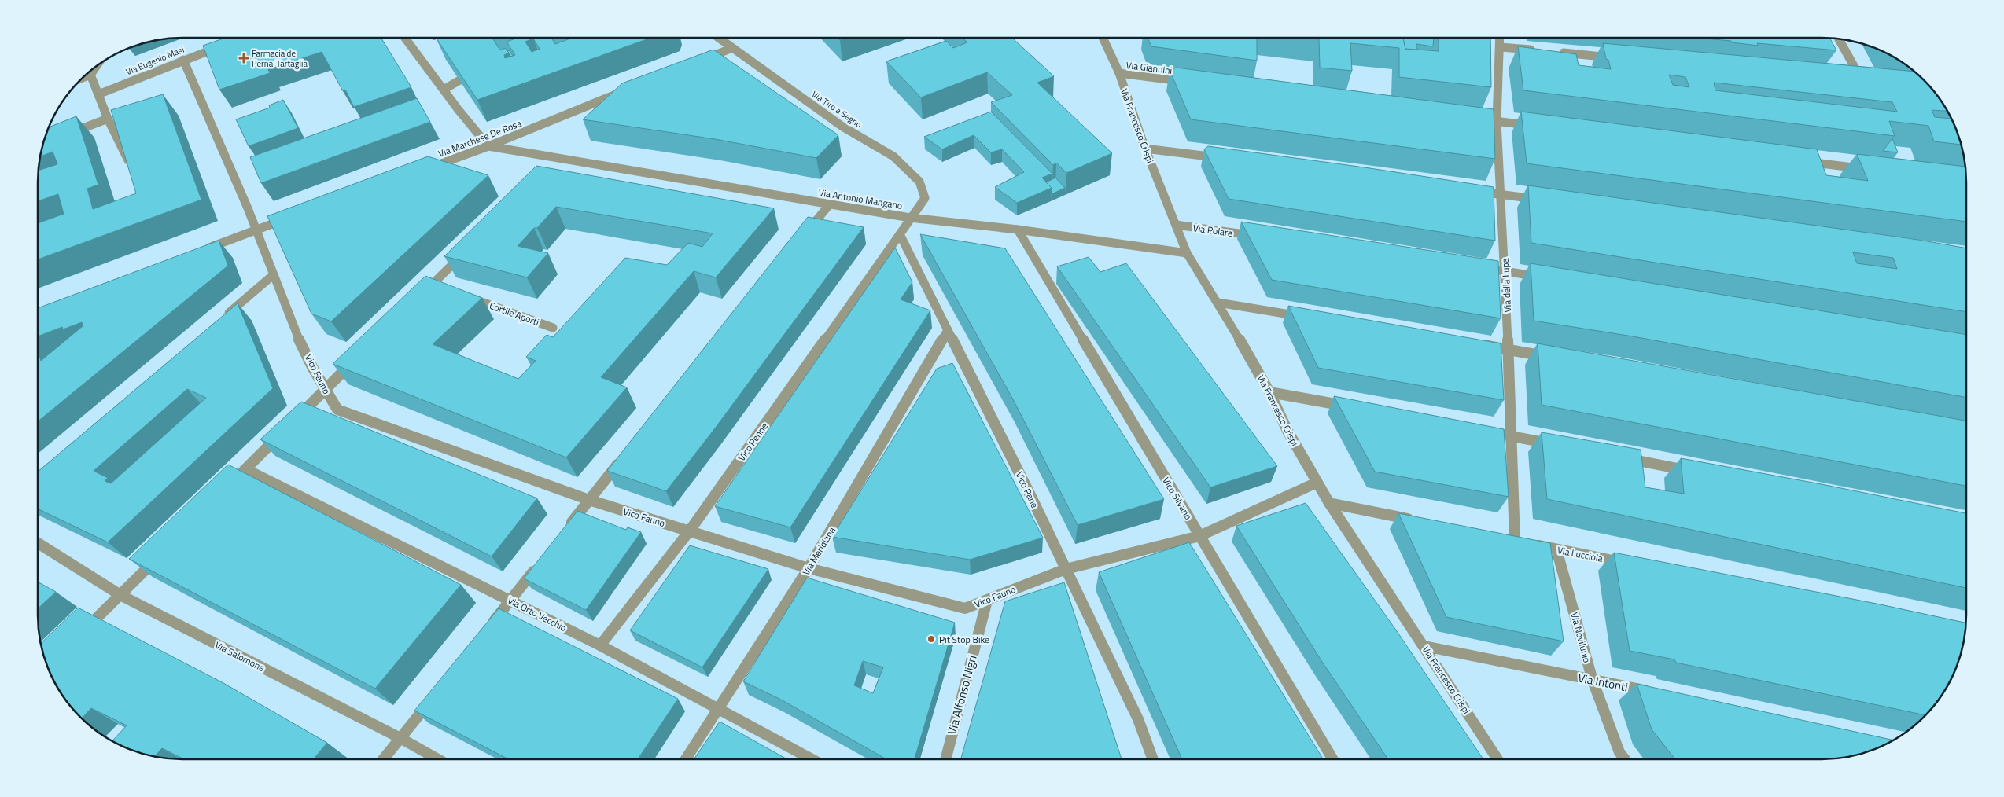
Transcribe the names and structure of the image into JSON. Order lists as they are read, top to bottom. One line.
{"streets":{"street":["Via Eugenio Masi","Via Giannini","Via Tiro a Segno","Via Francesco Crispi","Via Marchese De Rosa","Via Antonio Mangano","Via Polare","Via della Lupa","Cortile Aporti","Vico Fauno","Vico Penne","Vico Pane","Vico Silvano","Via Meridiana","Via Lucciola","Via Orto Vecchio","Via Novilunio","Via Salomone","Via Intonti","Via Alfonso Nigri"]},"crossings":[["Via Eugenio Masi","Vico Fauno"],["Via Giannini","Via Francesco Crispi"],["Via Tiro a Segno","Via Antonio Mangano"],["Via Francesco Crispi","Via Antonio Mangano"],["Via Francesco Crispi","Via Polare"],["Via Francesco Crispi","Vico Fauno"],["Via Francesco Crispi","Via Intonti"],["Via Marchese De Rosa","Via Antonio Mangano"],["Via Antonio Mangano","Vico Silvano"],["Via della Lupa","Via Lucciola"],["Vico Fauno","Vico Penne"],["Vico Fauno","Vico Pane"],["Vico Fauno","Vico Silvano"],["Vico Fauno","Via Meridiana"],["Vico Fauno","Via Alfonso Nigri"],["Vico Penne","Vico Pane"],["Vico Penne","Via Orto Vecchio"],["Vico Pane","Via Meridiana"],["Via Meridiana","Via Orto Vecchio"],["Via Lucciola","Via Novilunio"],["Via Novilunio","Via Intonti"]],"places":{"health":["Farmacia de Perna-Tartaglia"],"other":["Pit Stop Bike"]}}
